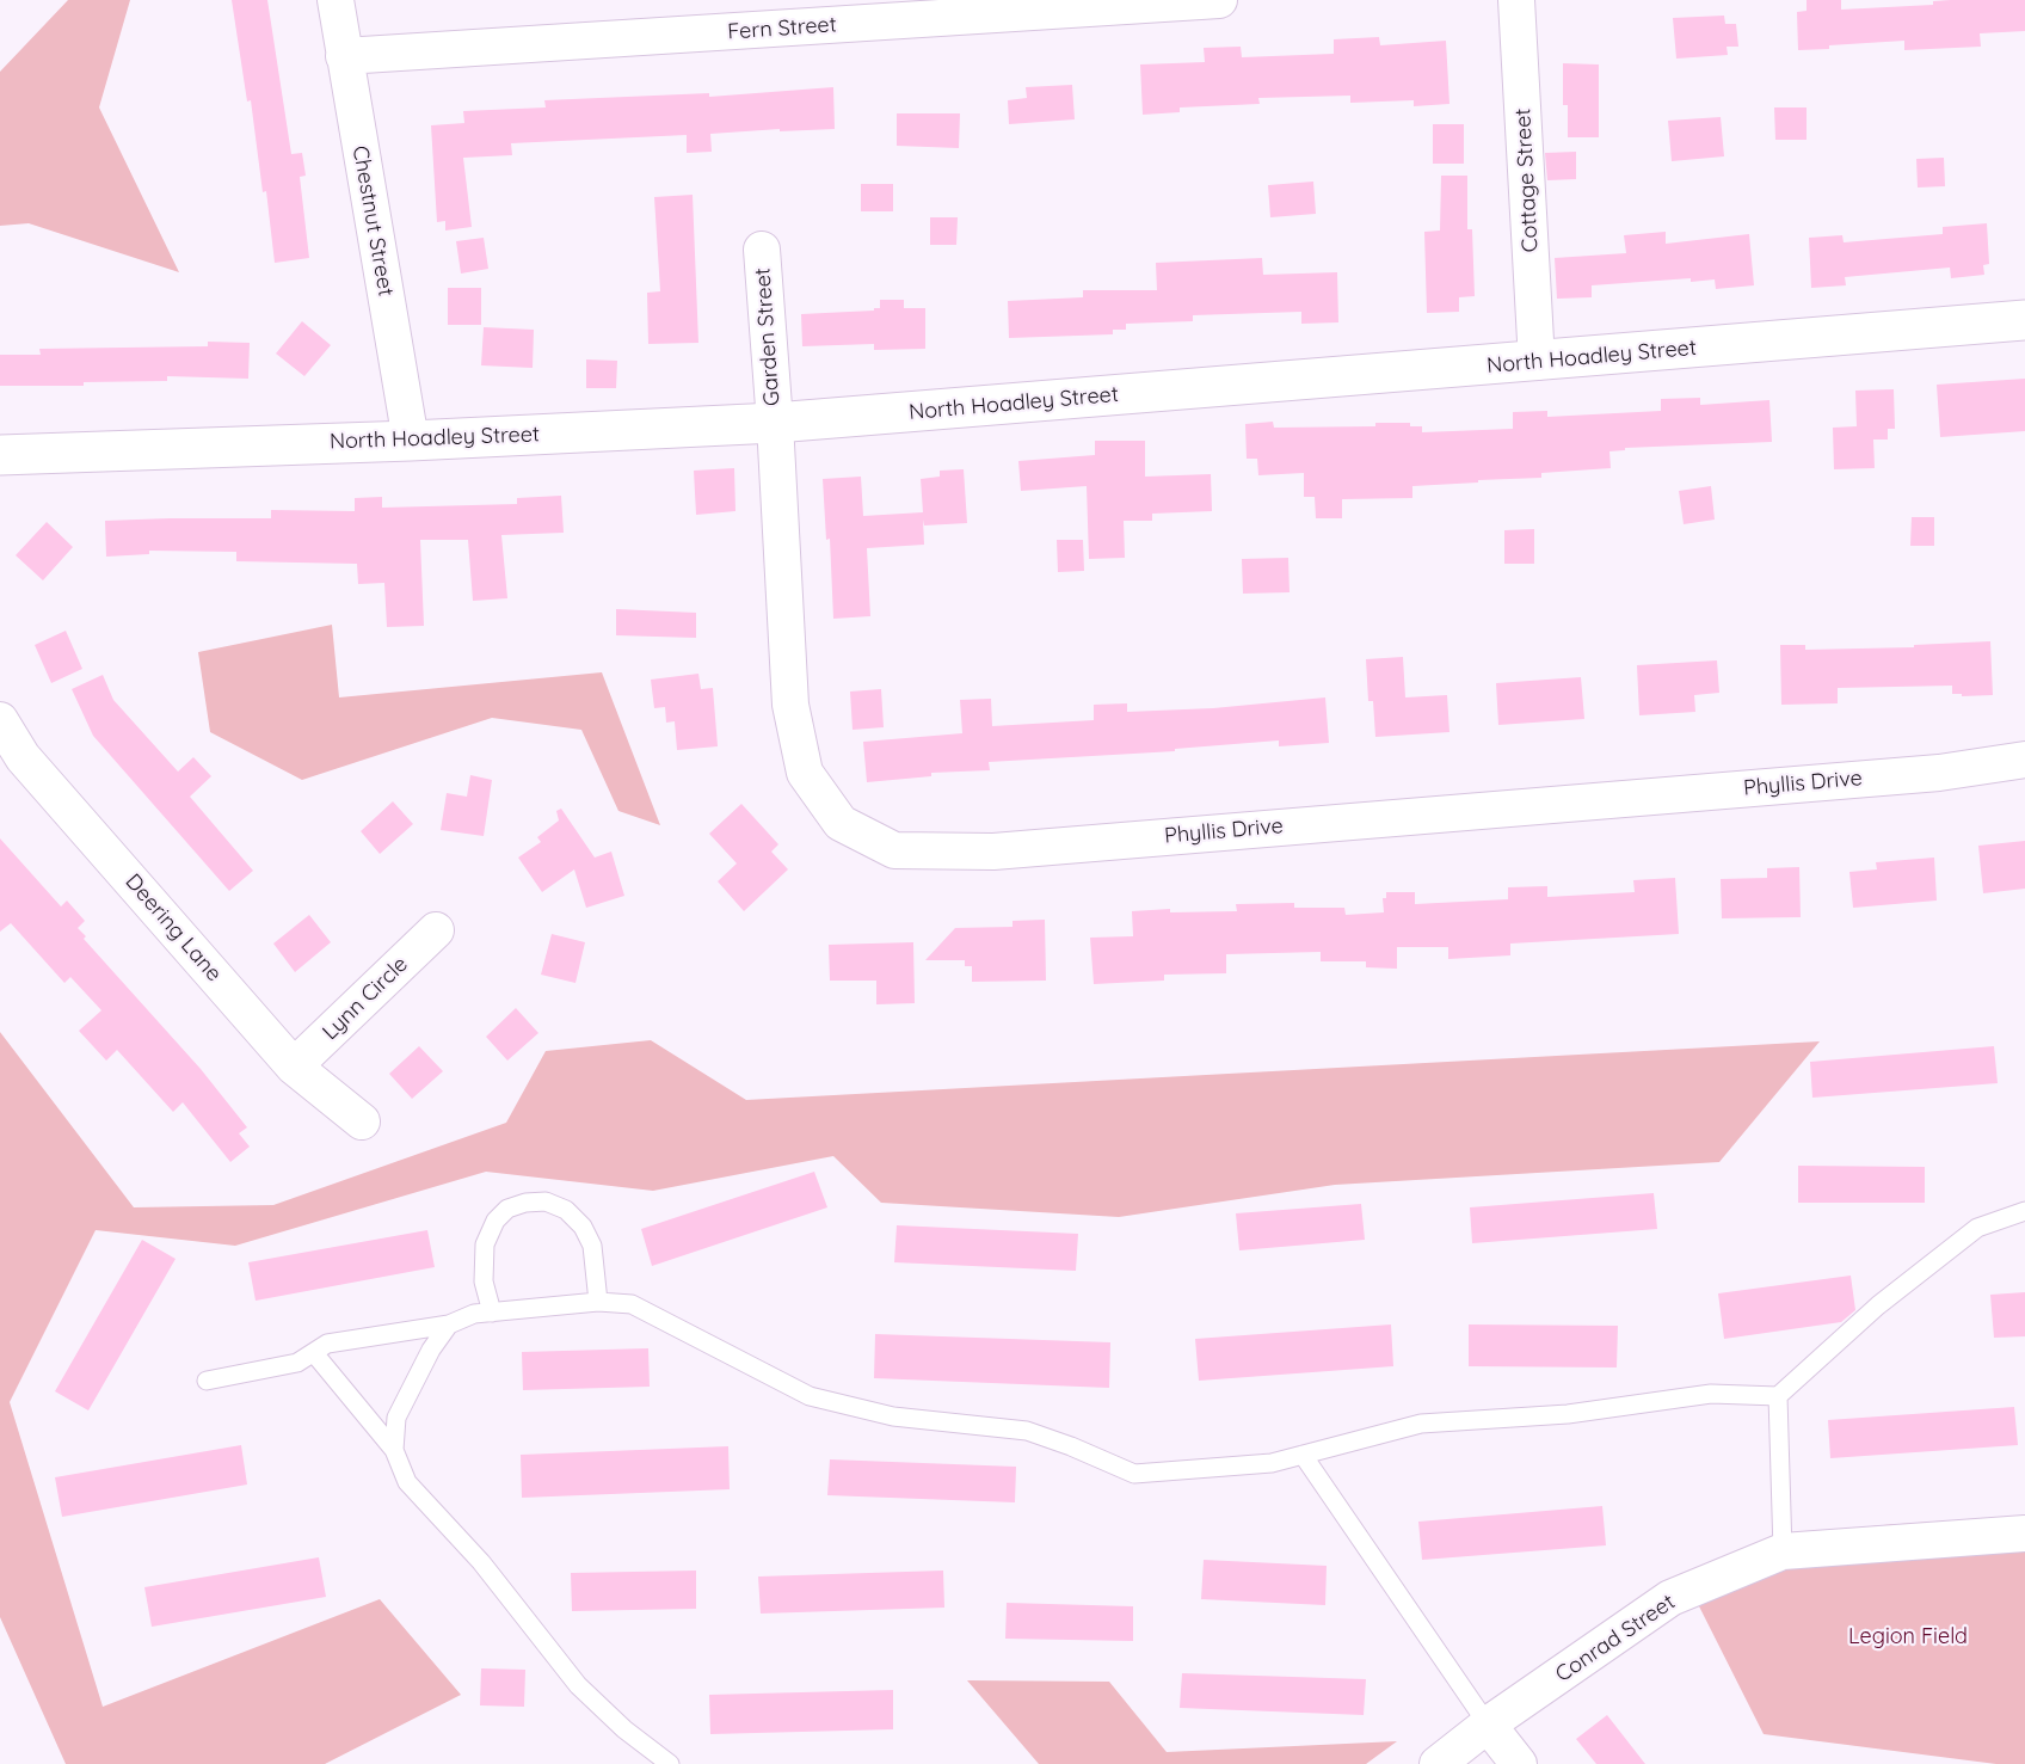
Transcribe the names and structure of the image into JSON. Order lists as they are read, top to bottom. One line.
{"streets":{"street":["Fern Street","Cottage Street","Chestnut Street","Garden Street","North Hoadley Street","Phyllis Drive","Deering Lane","Lynn Circle","Conrad Street"]},"crossings":[["Fern Street","Chestnut Street"],["Cottage Street","North Hoadley Street"],["Chestnut Street","North Hoadley Street"],["Garden Street","North Hoadley Street"],["Garden Street","Phyllis Drive"],["North Hoadley Street","Phyllis Drive"],["Deering Lane","Lynn Circle"]],"parks":["Legion Field"]}
